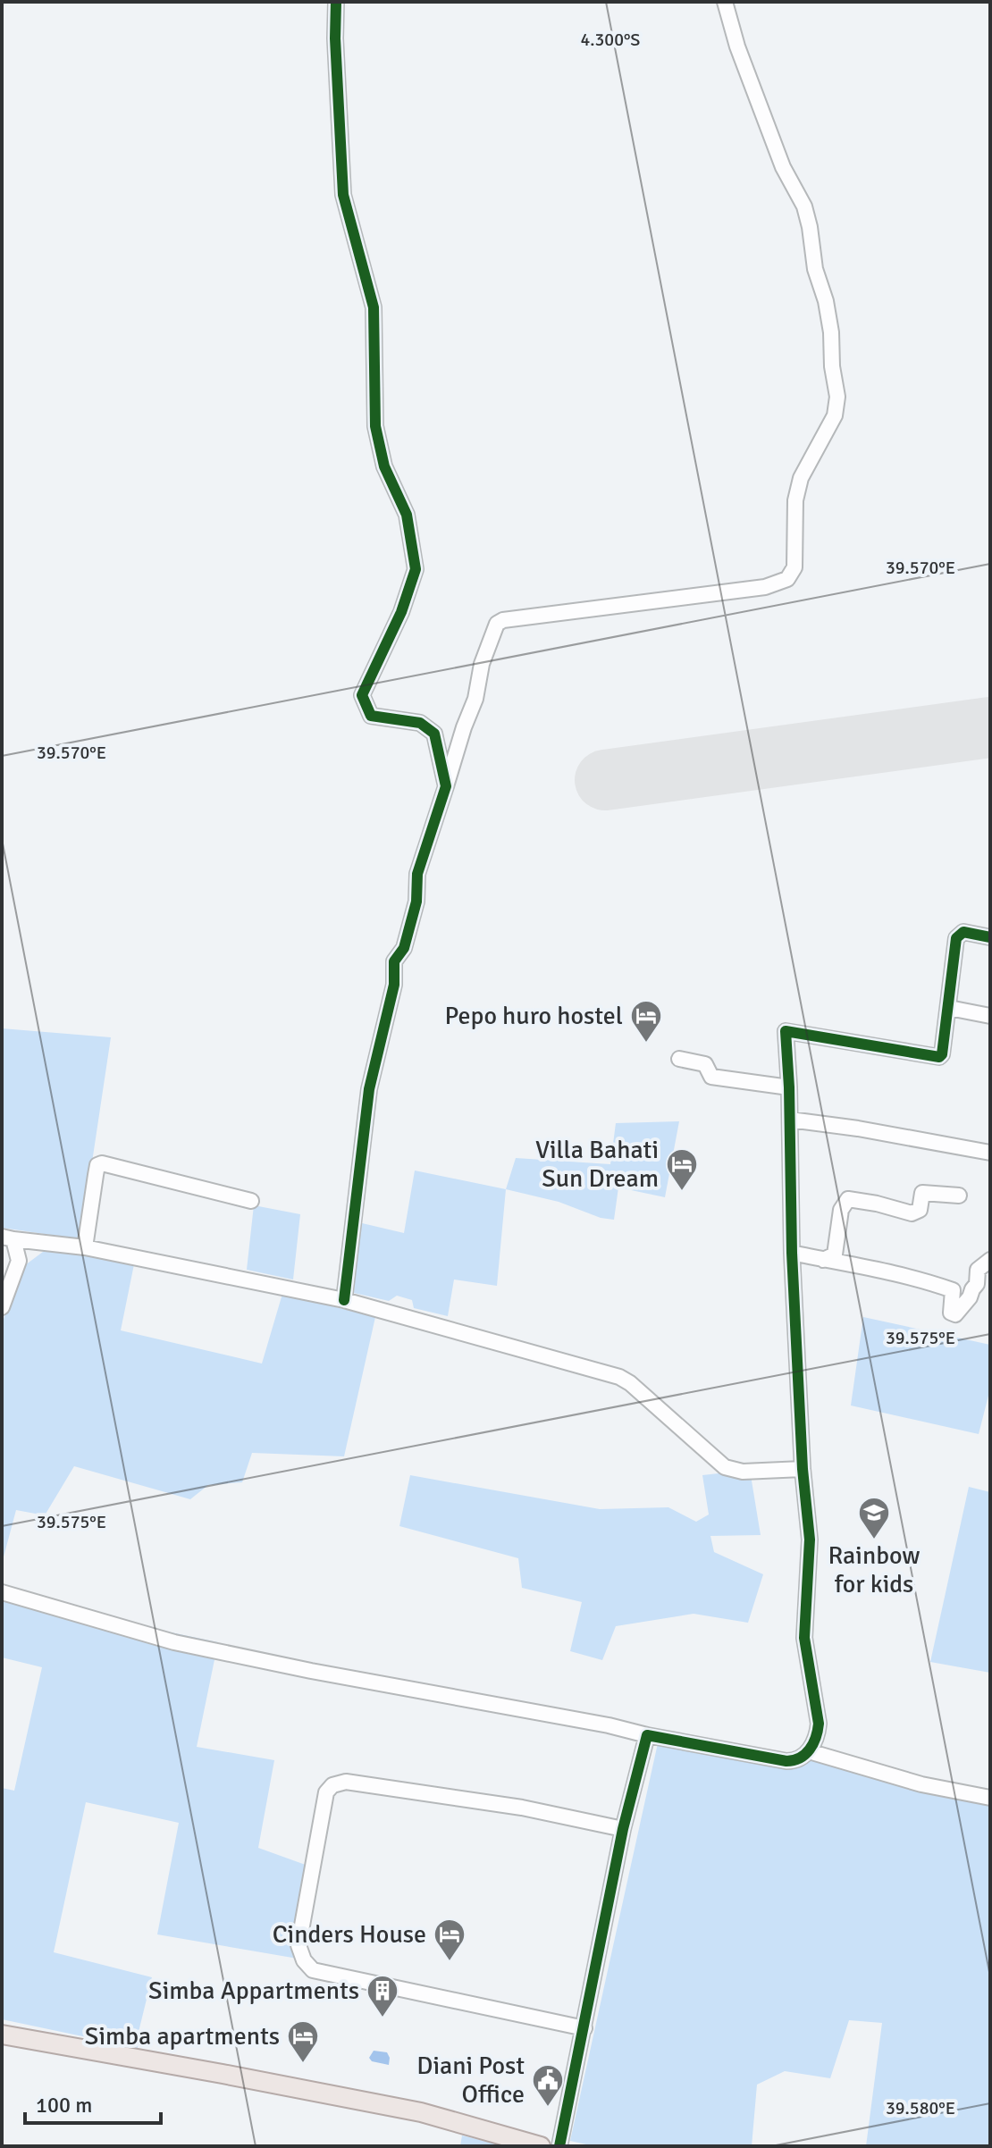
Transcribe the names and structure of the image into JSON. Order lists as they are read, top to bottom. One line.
{"places":{"hotel":["Pepo huro hostel","Villa Bahati Sun Dream","Cinders House","Simba apartments"],"school or university":["Rainbow for kids"],"building":["Simba Appartments"],"public building":["Diani Post Office"]},"scale_bar":"100 m","coordinates":["4.300°S","39.570°E","39.575°E","39.580°E"]}
